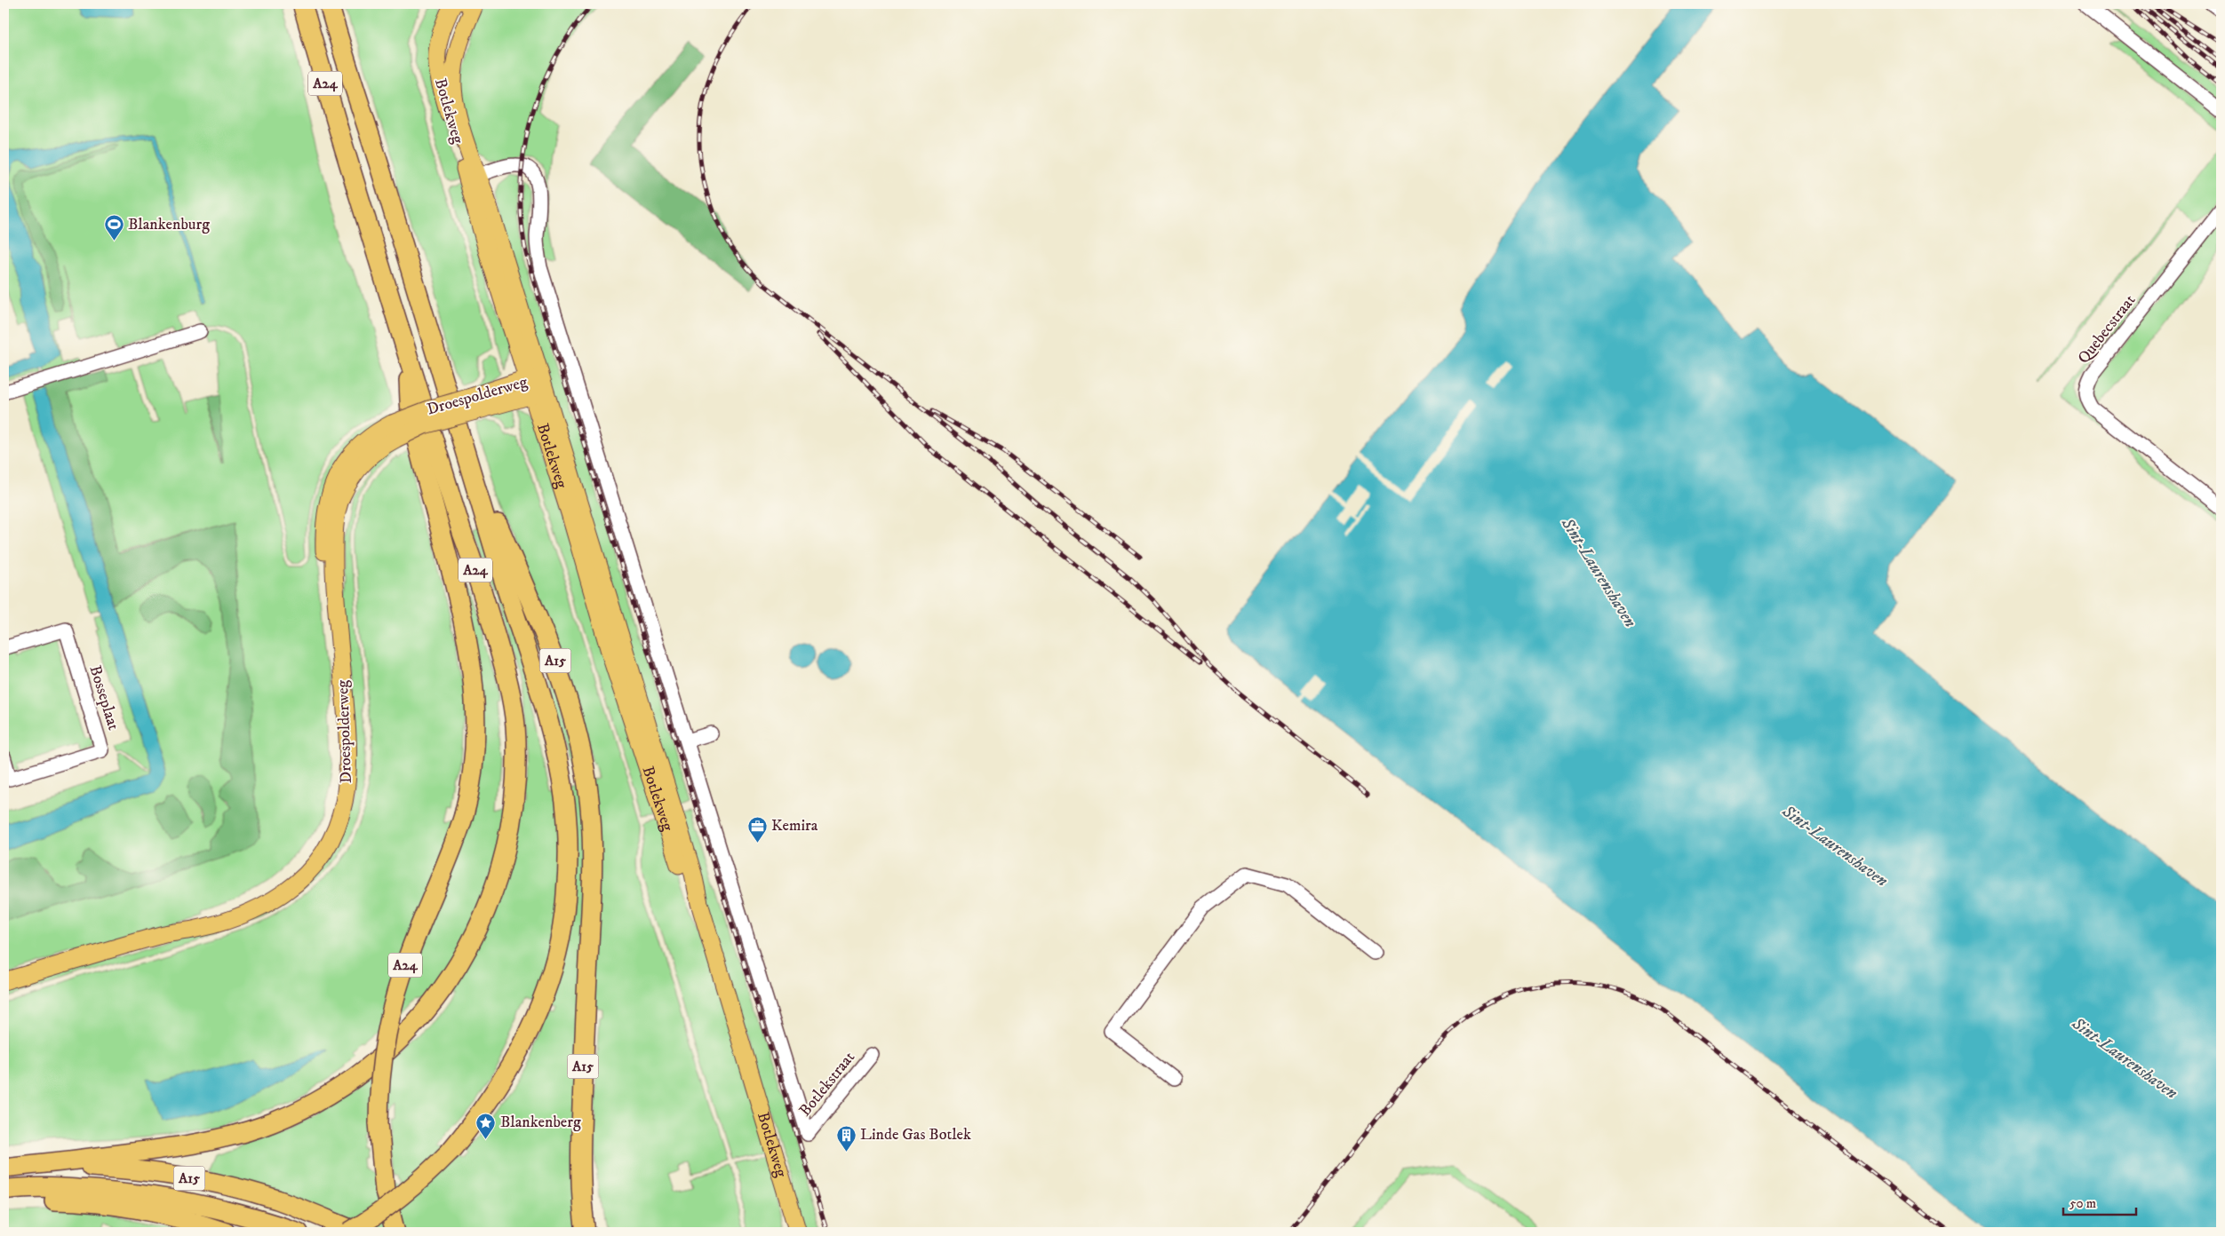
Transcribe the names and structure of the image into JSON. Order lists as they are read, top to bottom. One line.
{"streets":{"highway":["A24","A15"],"main road":["Botlekweg","Droespolderweg"],"street":["Quebecstraat","Bosseplaat","Botlekstraat"]},"crossings":[["A24","A15"],["Botlekweg","Droespolderweg"]],"water":["Sint-Laurenshaven"],"places":{"sports":["Blankenburg"],"office":["Kemira"],"place":["Blankenberg"],"building":["Linde Gas Botlek"]},"scale_bar":"50 m"}
